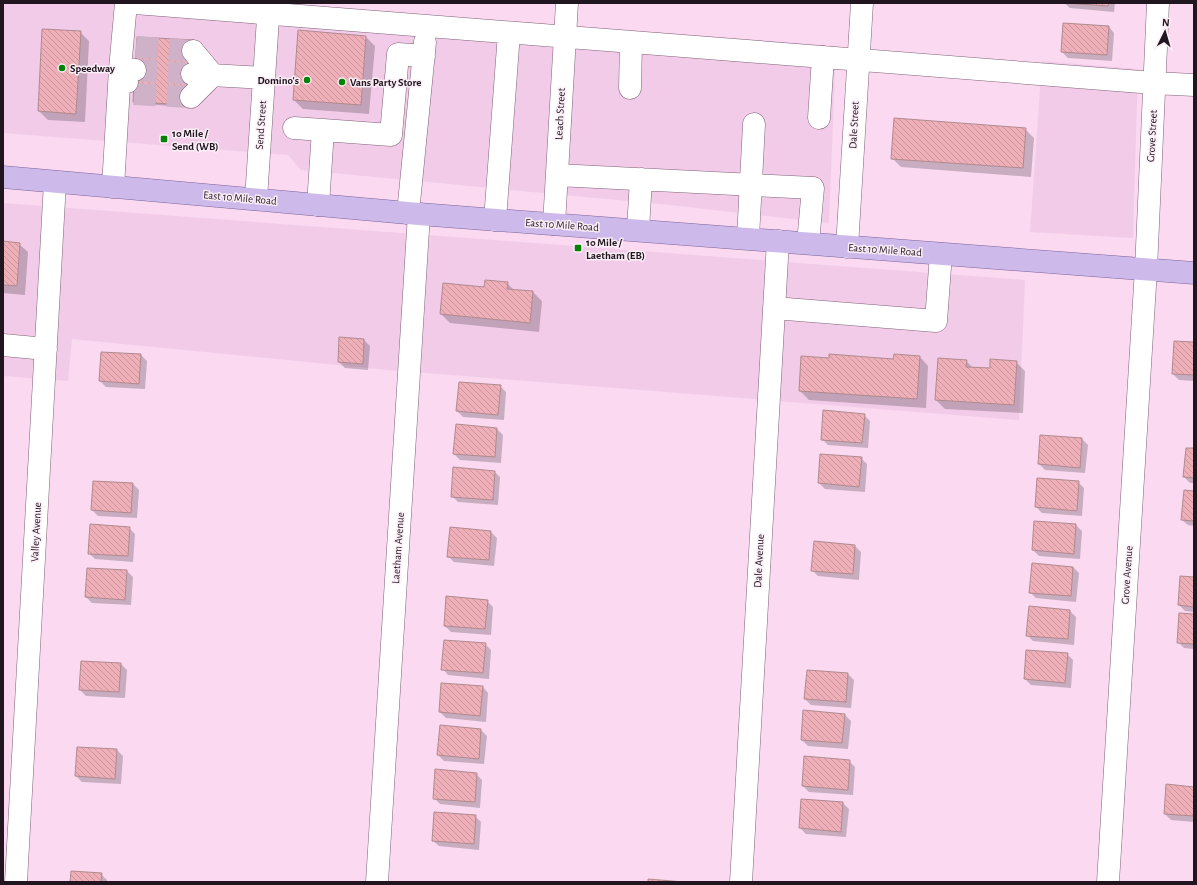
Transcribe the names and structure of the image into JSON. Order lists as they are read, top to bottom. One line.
{"streets":{"main road":["East 10 Mile Road"],"street":["Leach Street","Send Street","Dale Street","Grove Street","Valley Avenue","Laetham Avenue","Dale Avenue","Grove Avenue"]},"crossings":[["Leach Street","East 10 Mile Road"],["Send Street","East 10 Mile Road"],["Dale Street","East 10 Mile Road"],["Grove Street","East 10 Mile Road"],["Grove Street","Grove Avenue"],["East 10 Mile Road","Valley Avenue"],["East 10 Mile Road","Laetham Avenue"],["East 10 Mile Road","Dale Avenue"],["East 10 Mile Road","Grove Avenue"]],"places":{"other":["Speedway","Domino's","Vans Party Store"],"transit":["10 Mile / Send (WB)","10 Mile / Laetham (EB)"]},"north":"top"}
